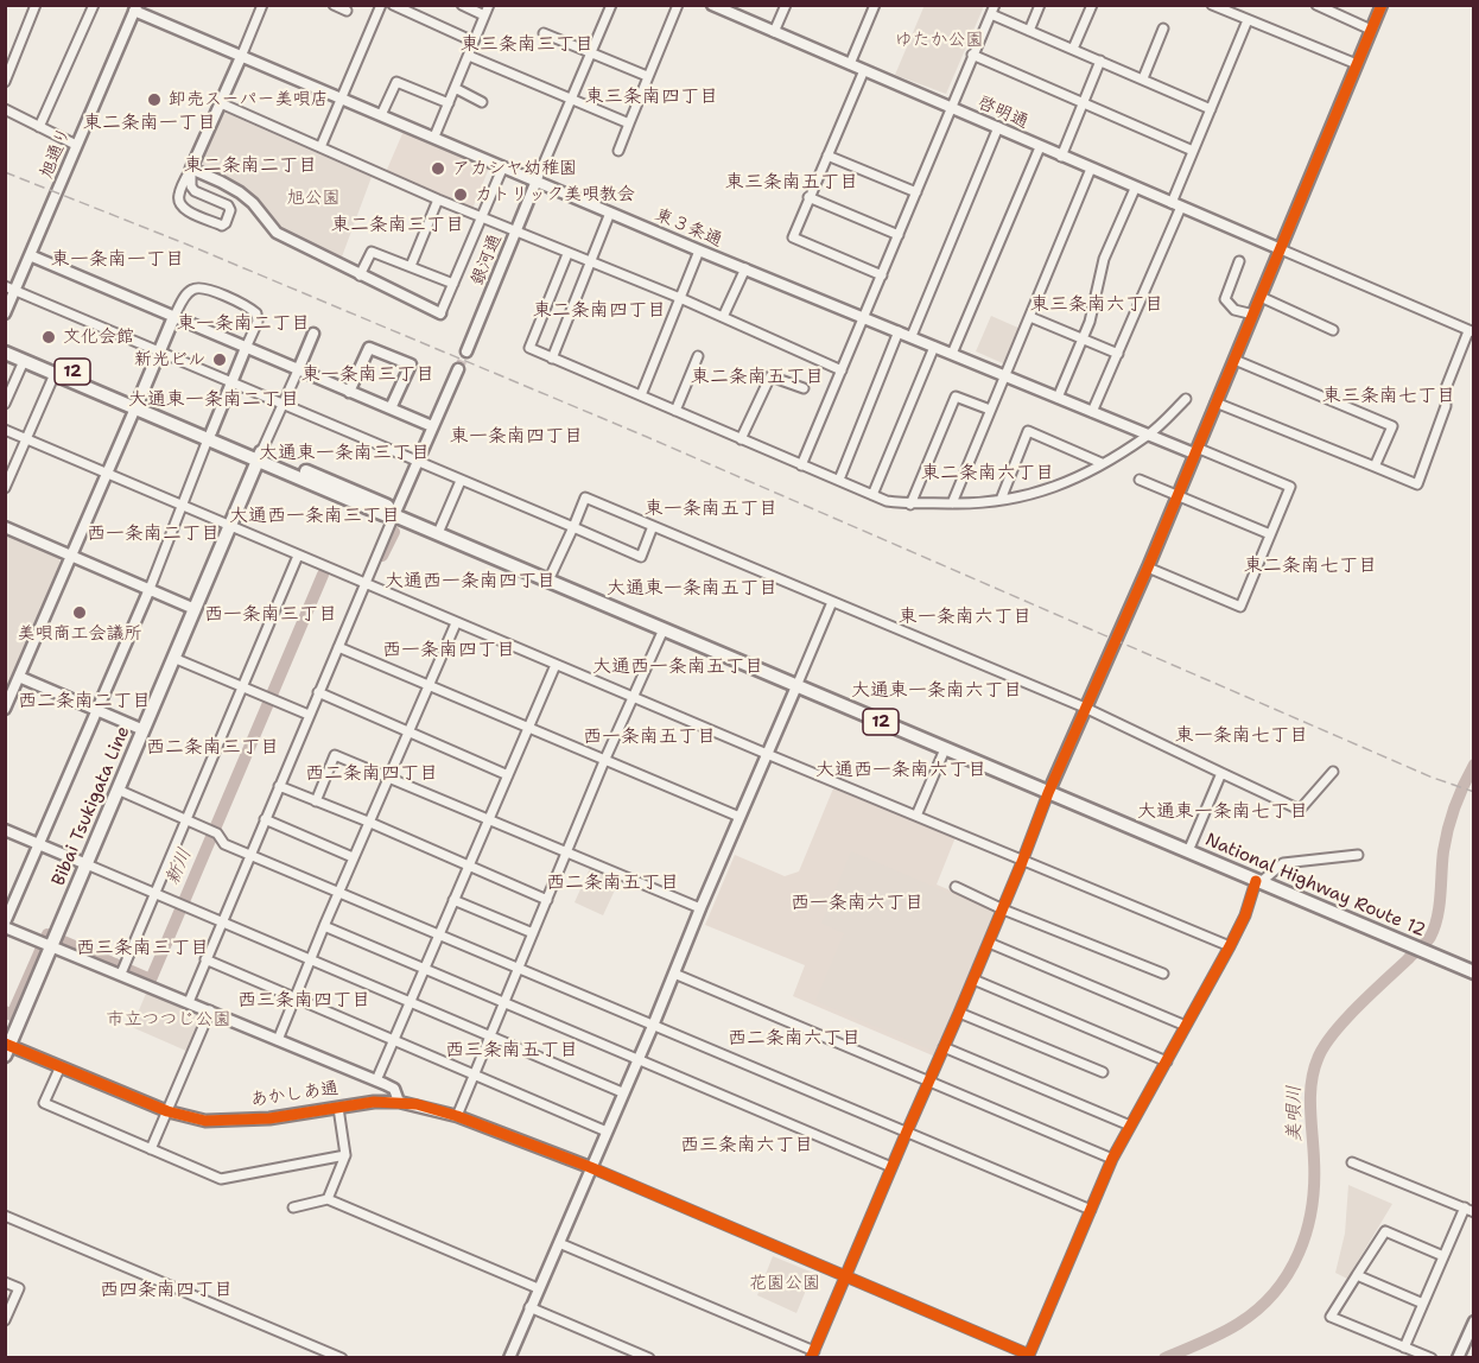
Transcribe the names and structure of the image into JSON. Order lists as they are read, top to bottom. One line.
{"streets":{"main road":["12","Bibai Tsukigata Line","National Highway Route 12"],"street":["啓明通","旭通り","東３条通","銀河通","あかしあ通"]},"crossings":[["旭通り","東３条通"],["東３条通","銀河通"],["Bibai Tsukigata Line","National Highway Route 12"],["Bibai Tsukigata Line","あかしあ通"]],"districts":["東三条南三丁目","東三条南四丁目","東二条南一丁目","東二条南二丁目","東三条南五丁目","東二条南三丁目","東一条南一丁目","東三条南六丁目","東二条南四丁目","東一条南二丁目","東一条南三丁目","東二条南五丁目","東三条南七丁目","大通東一条南二丁目","東一条南四丁目","大通東一条南三丁目","東二条南六丁目","東一条南五丁目","大通西一条南三丁目","西一条南二丁目","東二条南七丁目","大通西一条南四丁目","大通東一条南五丁目","西一条南三丁目","東一条南六丁目","西一条南四丁目","大通西一条南五丁目","大通東一条南六丁目","西二条南二丁目","東一条南七丁目","西一条南五丁目","西二条南三丁目","大通西一条南六丁目","西二条南四丁目","大通東一条南七丁目","西二条南五丁目","西一条南六丁目","西三条南三丁目","西三条南四丁目","西二条南六丁目","西三条南五丁目","西三条南六丁目","西四条南四丁目"],"water":["新川","美唄川"],"parks":["ゆたか公園","旭公園","市立つつじ公園","花園公園"],"places":["卸売スーパー美唄店","アカシヤ幼稚園","カトリック美唄教会","文化会館","新光ビル","美唄商工会議所"]}
